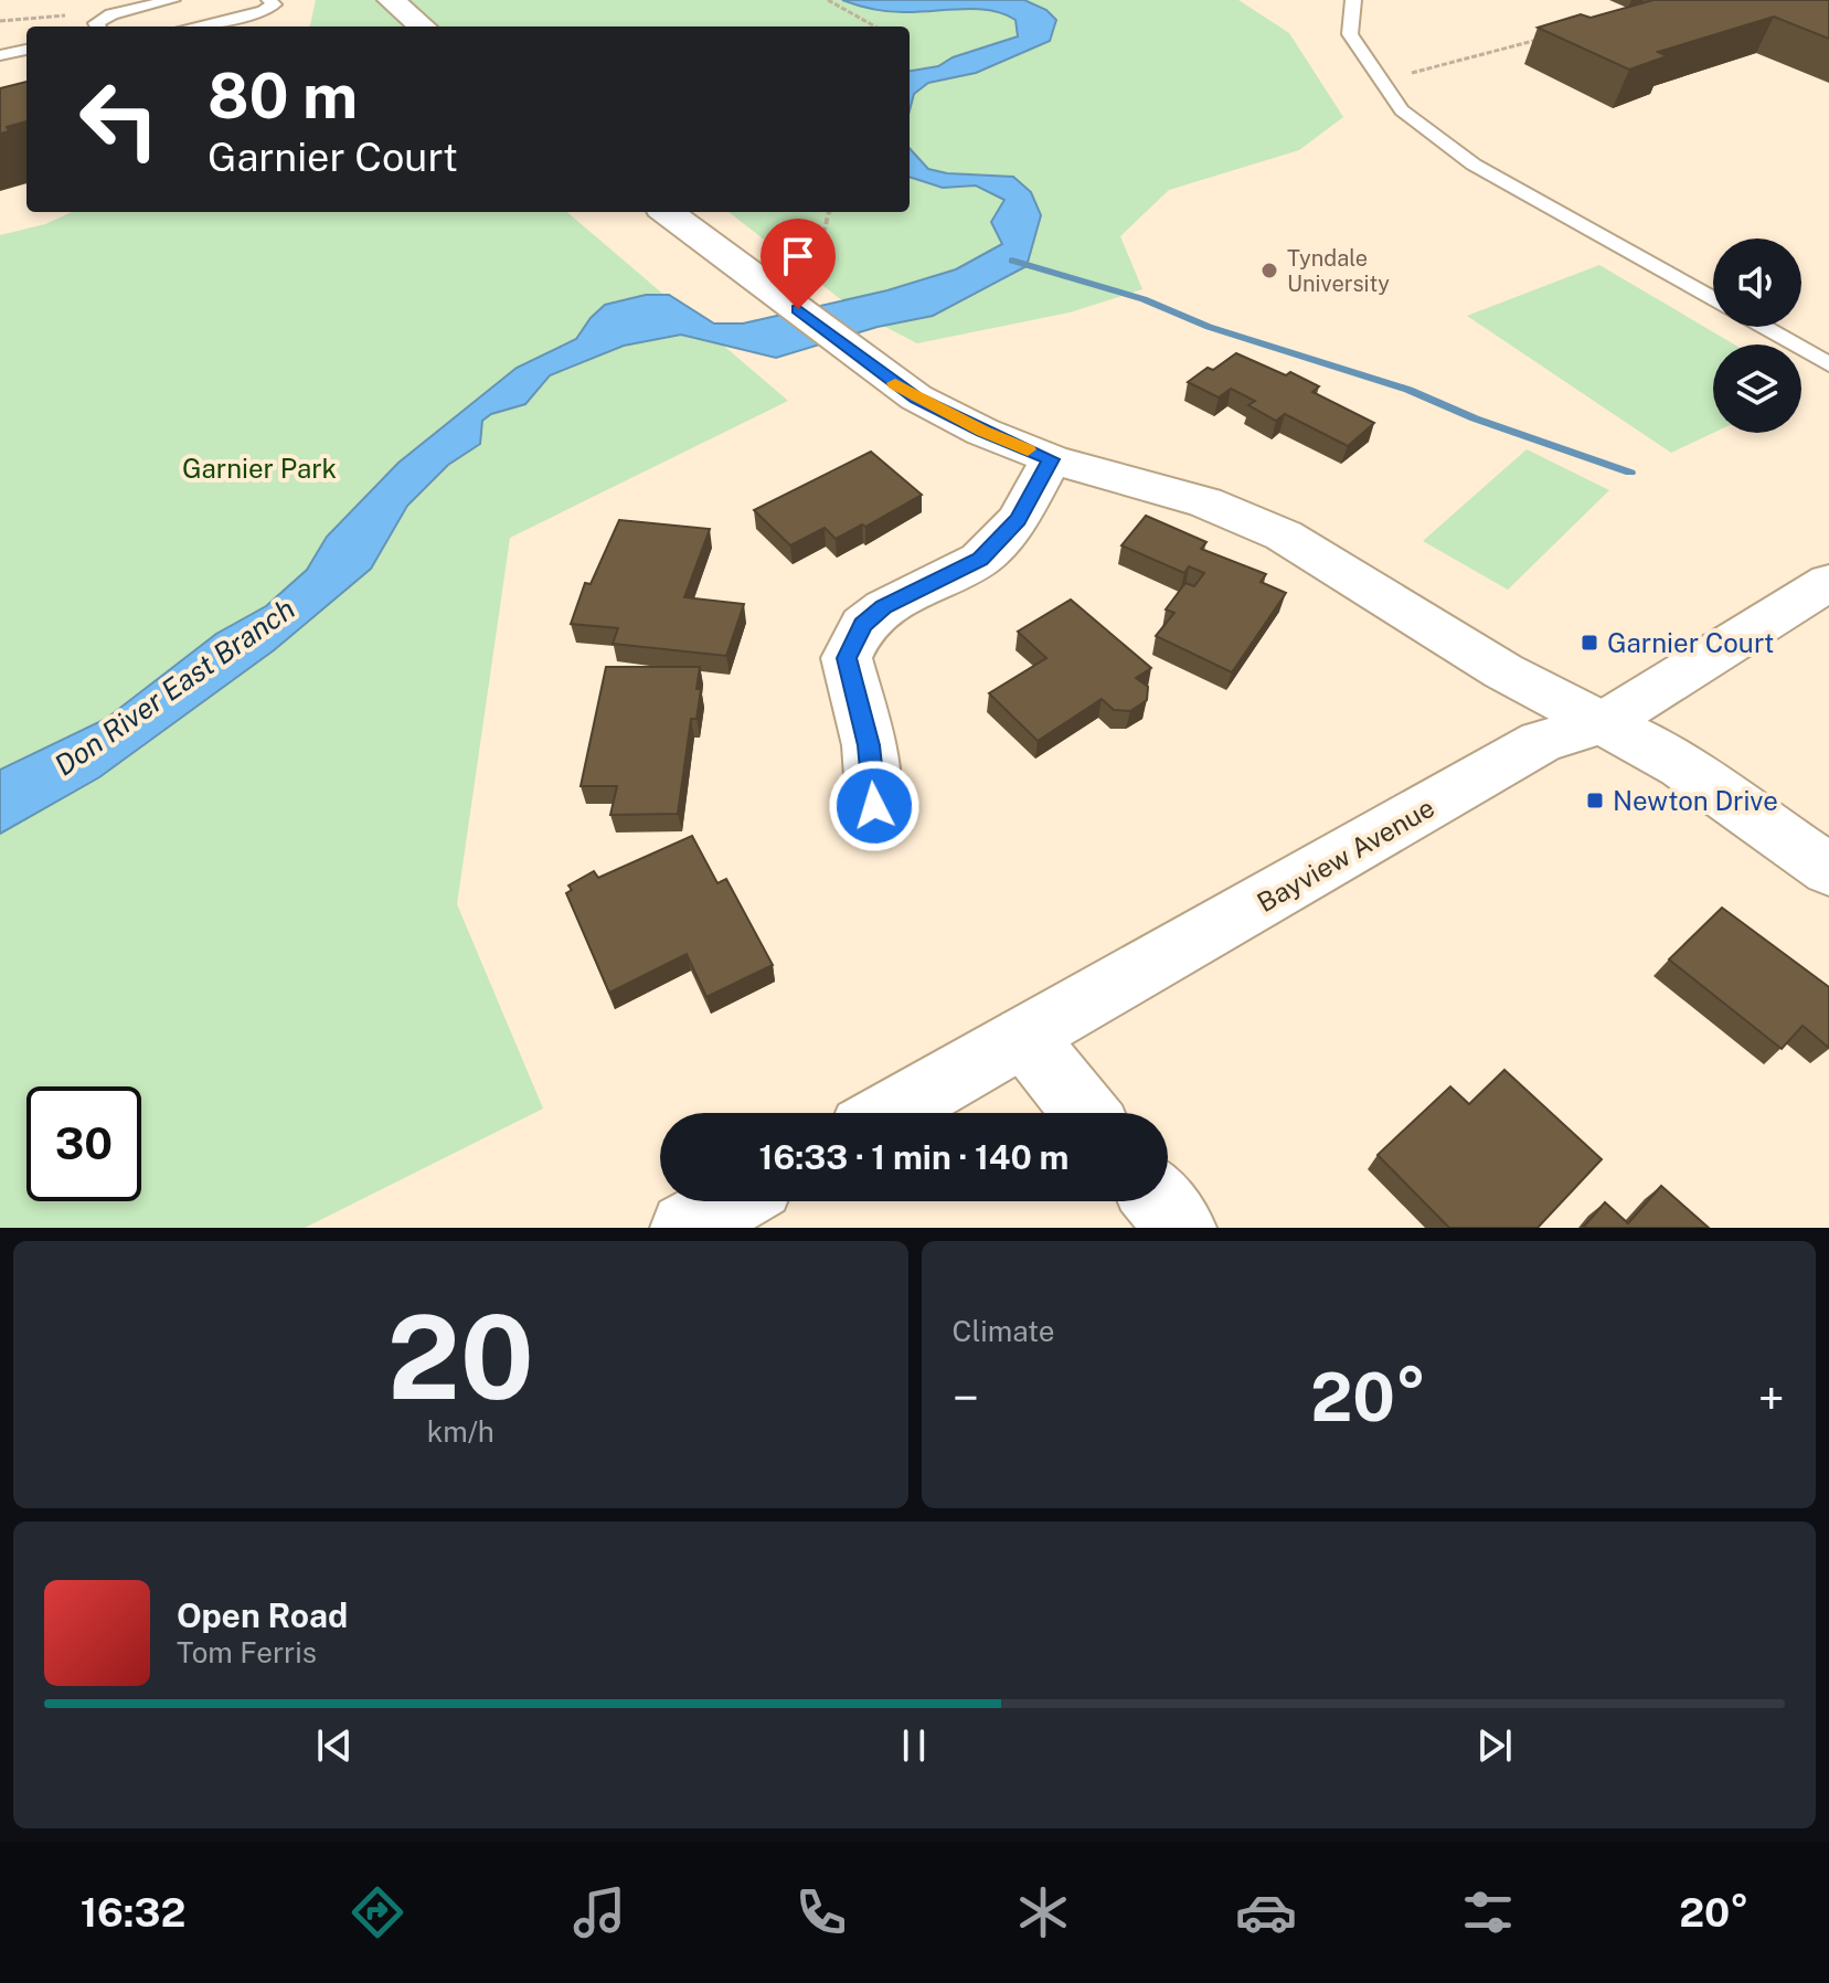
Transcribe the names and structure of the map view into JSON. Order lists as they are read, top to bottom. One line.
{"streets":{"street":["Bayview Avenue"]},"water":["Don River East Branch"],"parks":["Garnier Park"],"places":{"other":["Tyndale University"],"transit":["Garnier Court","Newton Drive"]},"page":{"turn":["80 m","Garnier Court"],"limit":"30","trip":"16:33 · 1 min · 140 m","tile":[["20","km/h"],"Climate"],"heat":["−","20°","+"],"song":["Open Road","Tom Ferris"],"tabs":["16:32","20°"]}}
